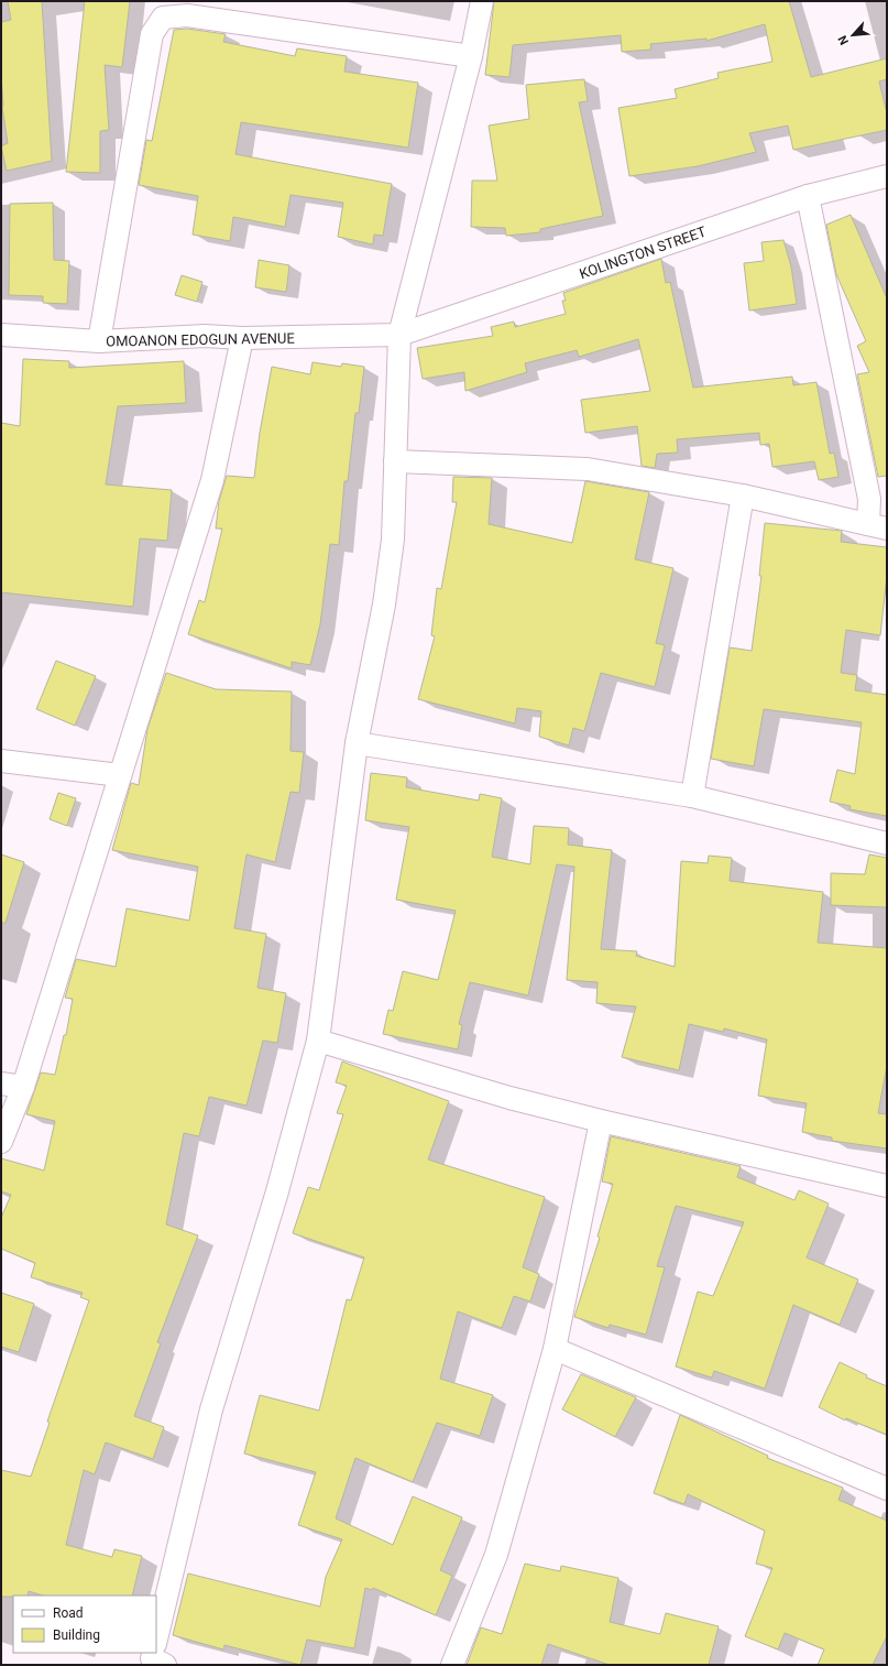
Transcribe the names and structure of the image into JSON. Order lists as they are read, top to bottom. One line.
{"streets":{"street":["KOLINGTON STREET","OMOANON EDOGUN AVENUE"]},"crossings":[["KOLINGTON STREET","OMOANON EDOGUN AVENUE"]],"legend":["Road","Building"],"north":"bottom left"}
